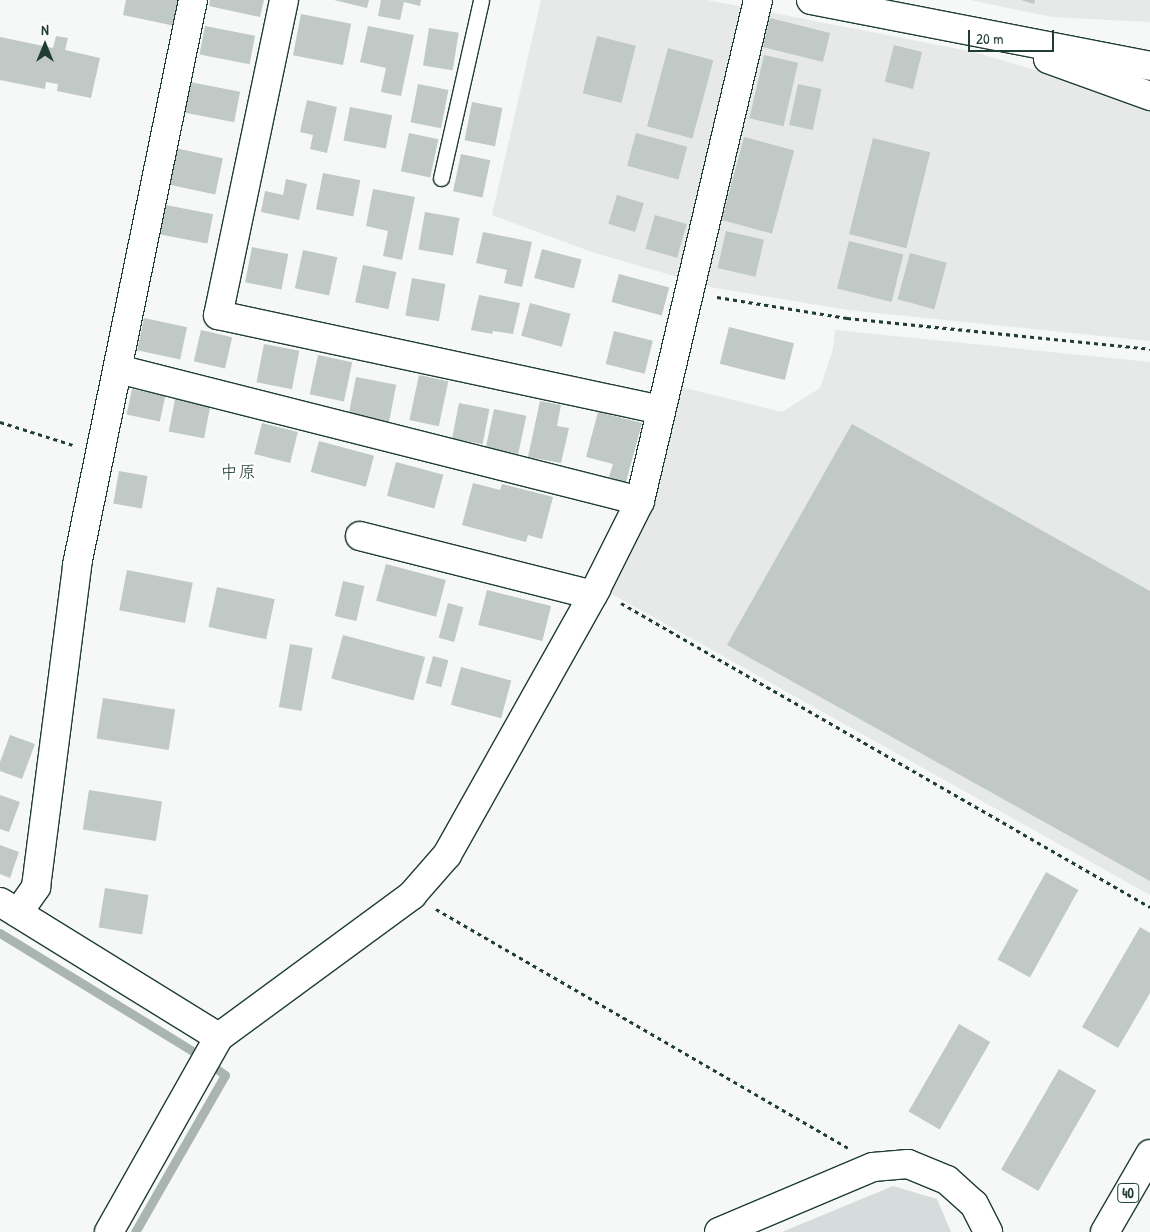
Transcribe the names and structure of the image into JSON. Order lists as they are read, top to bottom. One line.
{"streets":{"street":["40"]},"districts":["中原"],"scale_bar":"20 m","north":"top"}
